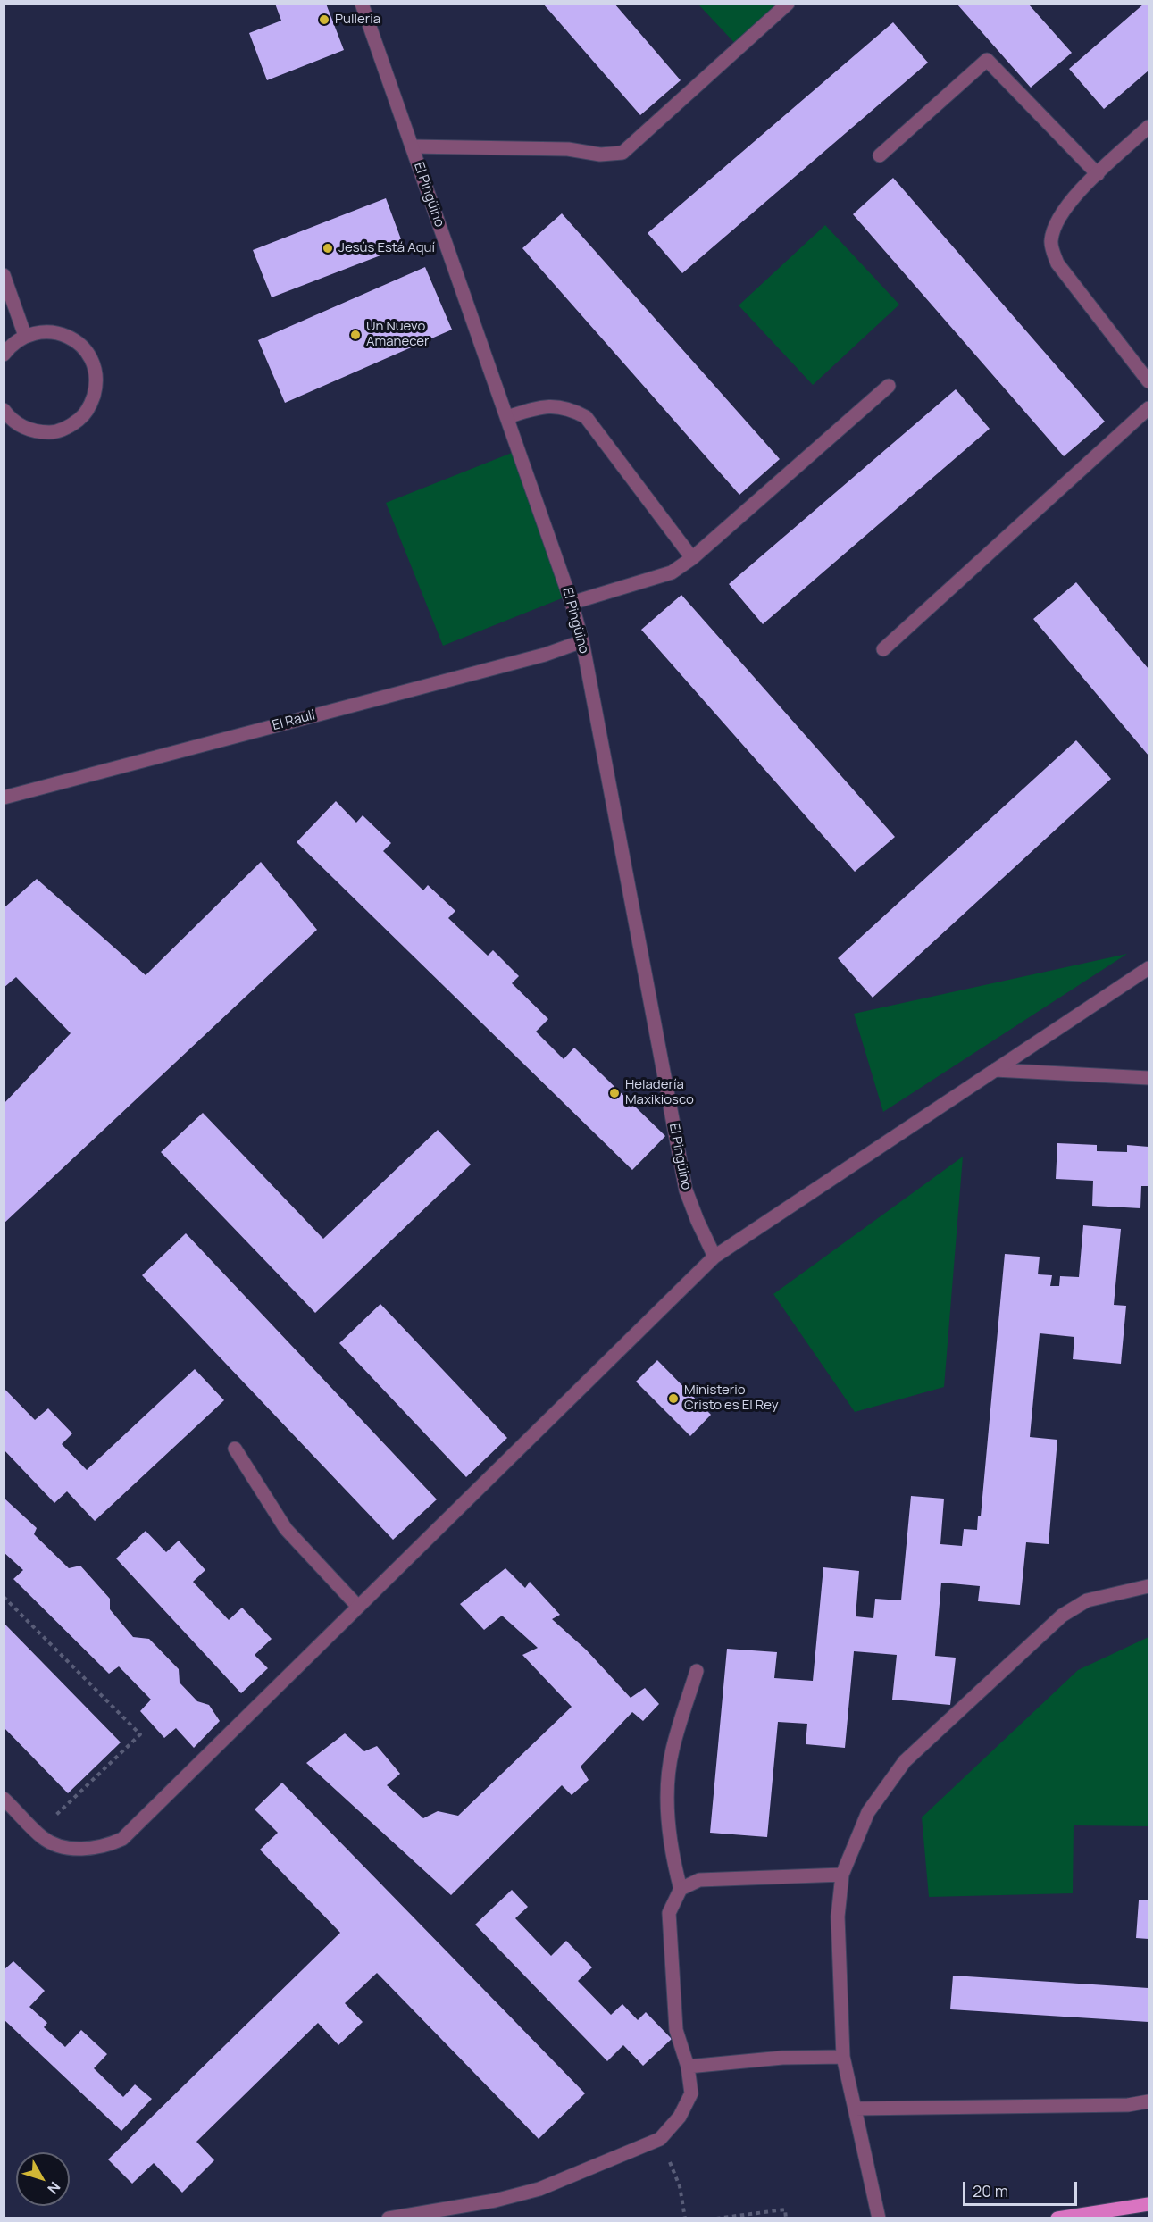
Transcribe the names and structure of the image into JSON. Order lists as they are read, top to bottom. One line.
{"streets":{"street":["El Pingüino","El Raulí"]},"crossings":[["El Pingüino","El Raulí"]],"places":["Pulleria","Jesús Está Aquí","Un Nuevo Amanecer","Heladería Maxikiosco","Ministerio Cristo es El Rey"],"scale_bar":"20 m","north":"bottom right"}
